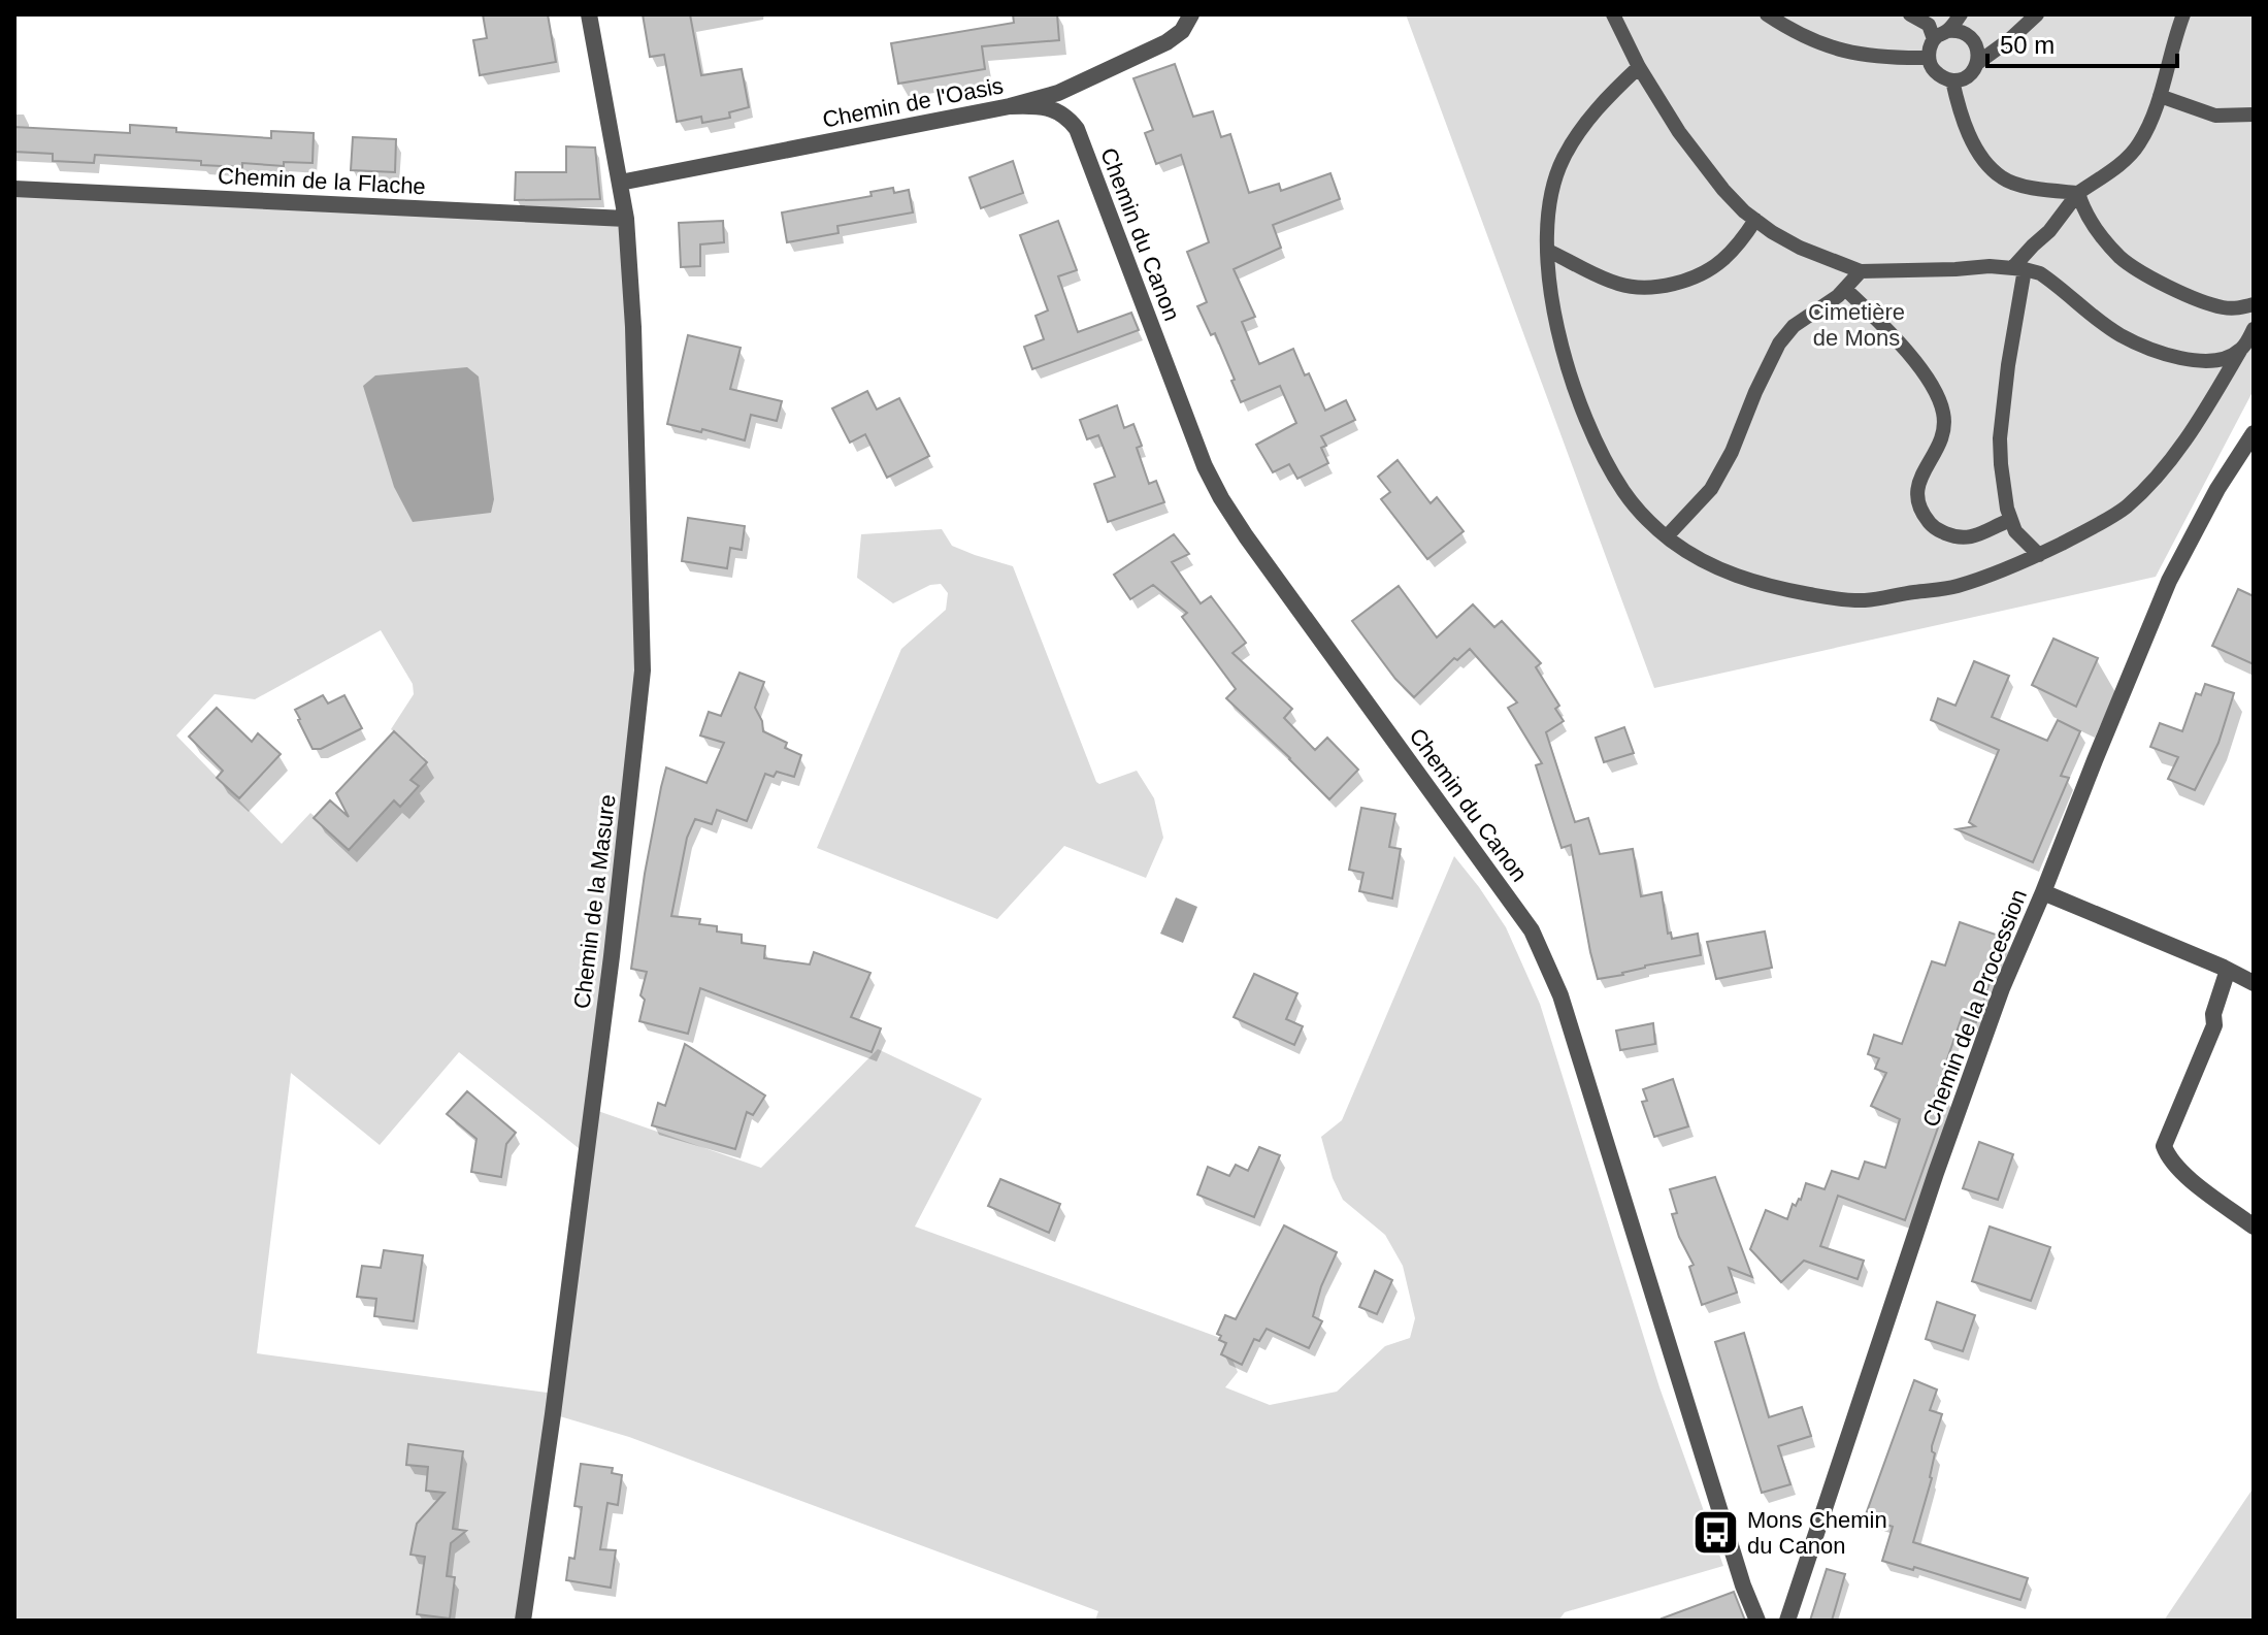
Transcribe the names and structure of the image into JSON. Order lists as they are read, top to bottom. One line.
{"streets":{"street":["Chemin de l'Oasis","Chemin de la Flache","Chemin du Canon","Chemin de la Masure","Chemin de la Procession"]},"crossings":[["Chemin de l'Oasis","Chemin du Canon"],["Chemin de l'Oasis","Chemin de la Masure"],["Chemin de la Flache","Chemin de la Masure"]],"parks":["Cimetière de Mons"],"places":{"bus stop":["Mons Chemin du Canon"]},"scale_bar":"50 m"}
